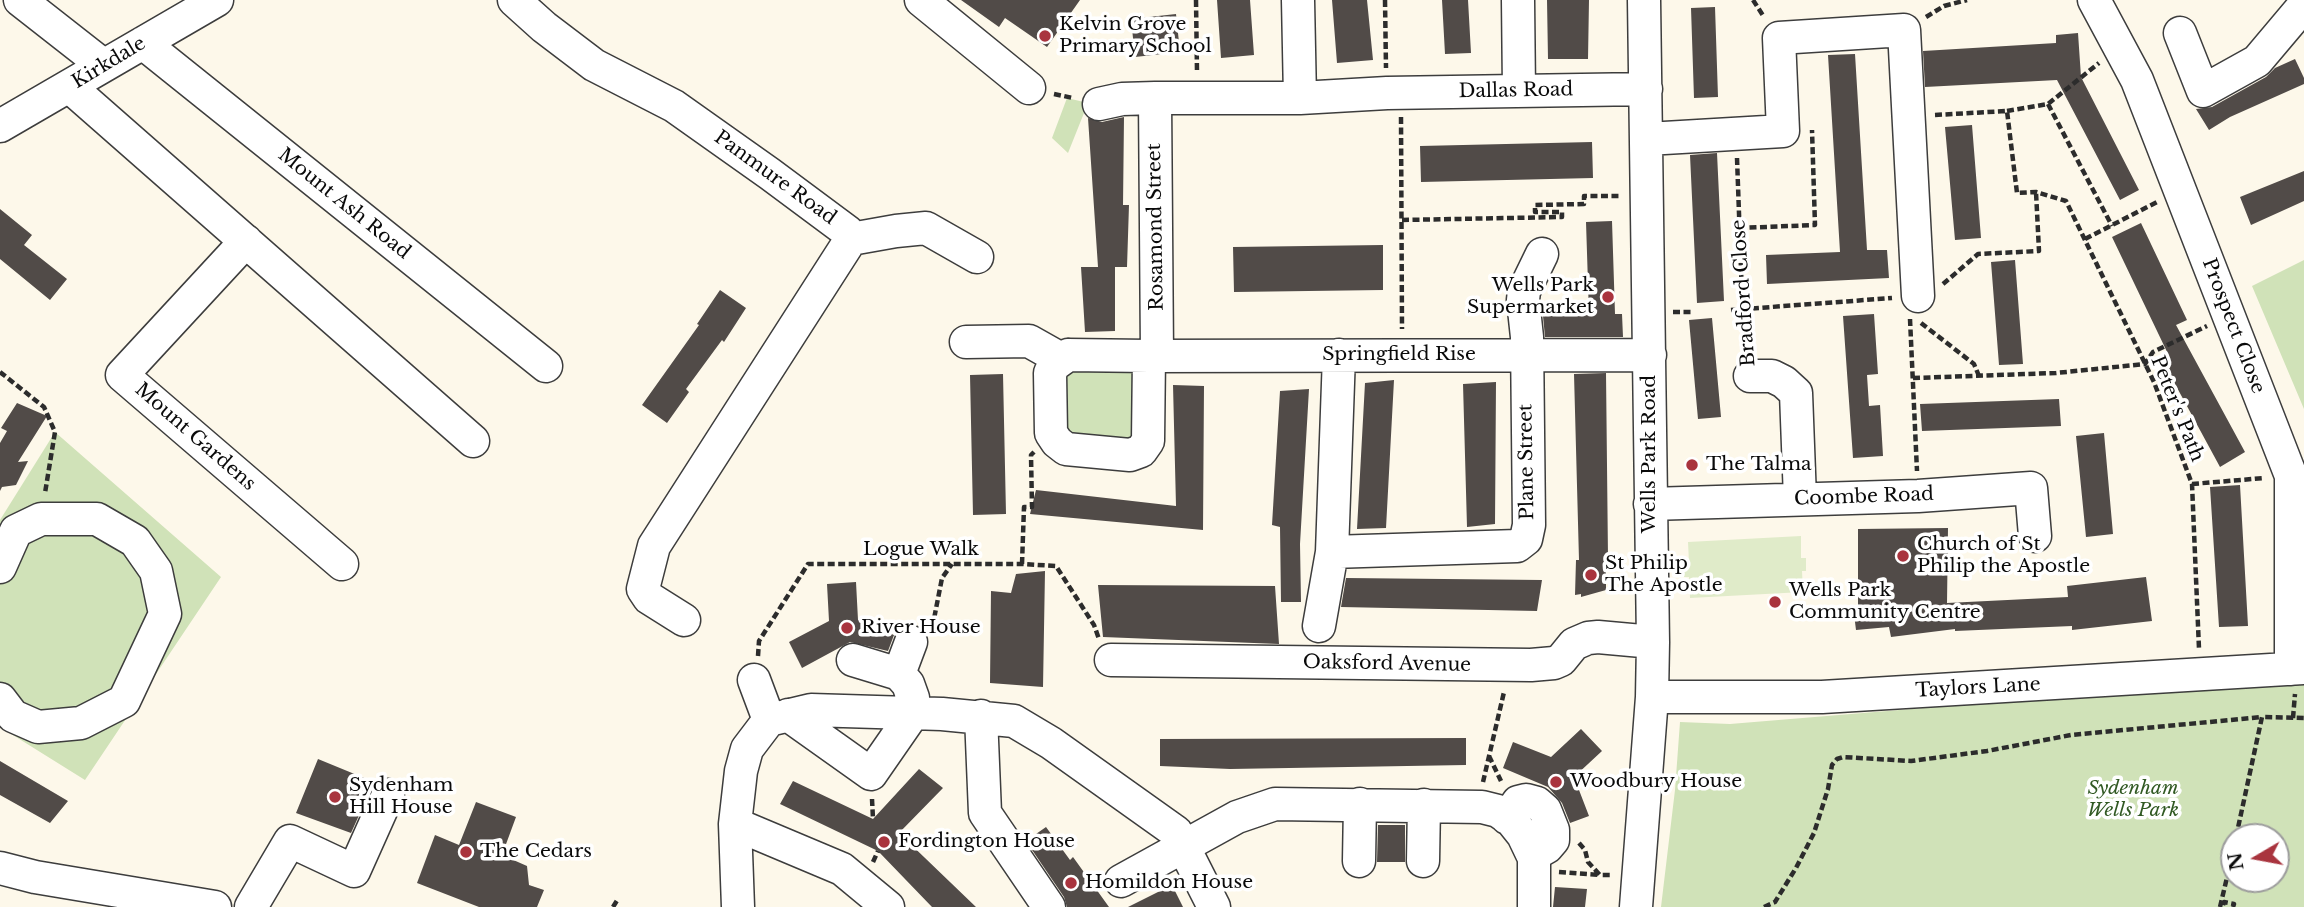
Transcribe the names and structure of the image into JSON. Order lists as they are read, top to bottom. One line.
{"streets":{"street":["Kirkdale","Dallas Road","Panmure Road","Mount Ash Road","Rosamond Street","Bradford Close","Prospect Close","Springfield Rise","Mount Gardens","Wells Park Road","Plane Street","Coombe Road","Oaksford Avenue","Taylors Lane"],"path":["Peter's Path","Logue Walk"]},"crossings":[["Kirkdale","Mount Ash Road"],["Dallas Road","Rosamond Street"],["Dallas Road","Wells Park Road"],["Rosamond Street","Springfield Rise"],["Bradford Close","Coombe Road"],["Prospect Close","Taylors Lane"],["Springfield Rise","Wells Park Road"],["Springfield Rise","Plane Street"],["Peter's Path","Taylors Lane"],["Wells Park Road","Coombe Road"],["Wells Park Road","Oaksford Avenue"],["Wells Park Road","Taylors Lane"],["Logue Walk","Oaksford Avenue"]],"parks":["Sydenham Wells Park"],"places":["Kelvin Grove Primary School","Wells Park Supermarket","The Talma","Church of St Philip the Apostle","St Philip The Apostle","Wells Park Community Centre","River House","Woodbury House","Sydenham Hill House","Fordington House","The Cedars","Homildon House"],"north":"left"}
